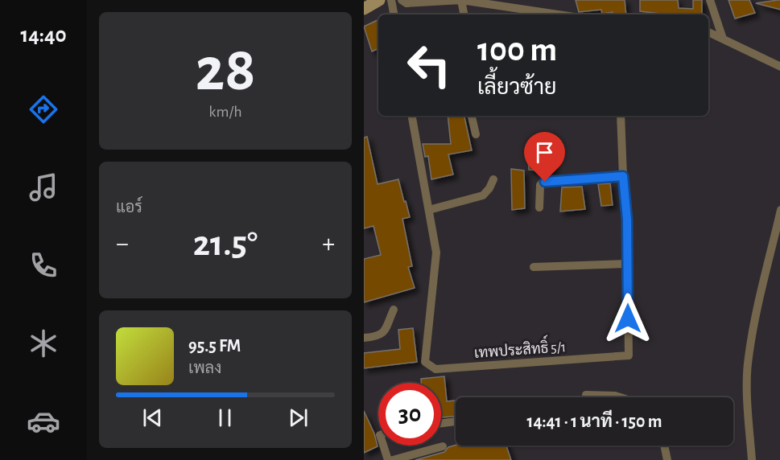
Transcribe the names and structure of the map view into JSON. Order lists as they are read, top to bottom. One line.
{"streets":{"street":["เทพประสิทธิ์ 5/1"]},"page":{"tabs":"14:40","tile":[["28","km/h"],"แอร์"],"turn":["100 m","เลี้ยวซ้าย"],"heat":["−","21.5°","+"],"song":["95.5 FM","เพลง"],"limit":"30","trip":"14:41 · 1 นาที · 150 m"}}
